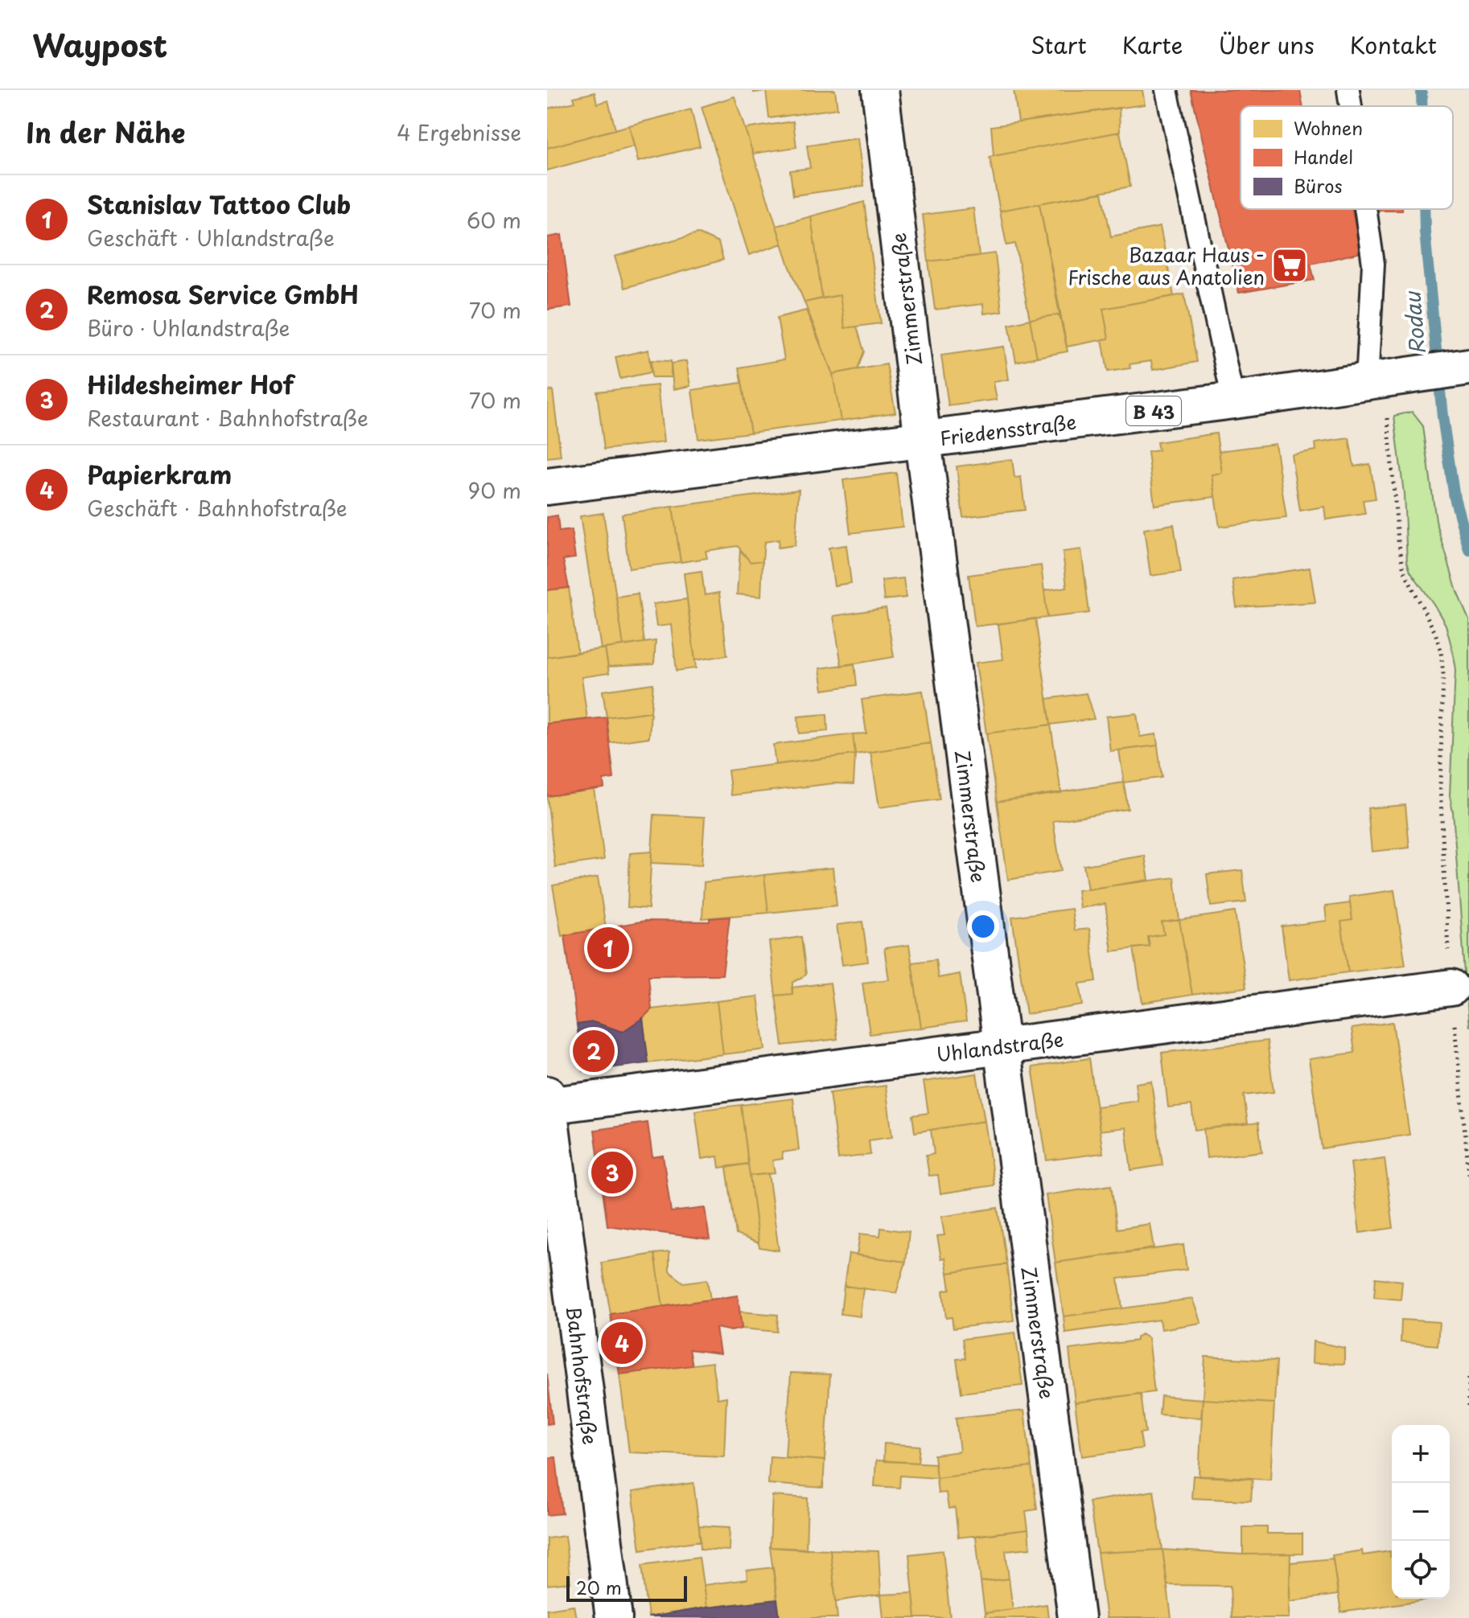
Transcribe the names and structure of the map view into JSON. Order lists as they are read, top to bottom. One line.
{"streets":{"street":["Zimmerstraße","B 43","Friedensstraße","Uhlandstraße","Bahnhofstraße"]},"crossings":[["Zimmerstraße","Friedensstraße"],["Zimmerstraße","Uhlandstraße"],["Uhlandstraße","Bahnhofstraße"]],"water":["Rodau"],"places":{"supermarket":["Bazaar Haus - Frische aus Anatolien"]},"legend":["Wohnen","Handel","Büros"],"scale_bar":"20 m","page":{"header":"Waypost","nav":["Start","Karte","Über uns","Kontakt"],"heading":["In der Nähe","4 Ergebnisse"],"list":[{"mark":"1","name":"Stanislav Tattoo Club","note":"Geschäft · Uhlandstraße","value":"60 m"},{"mark":"2","name":"Remosa Service GmbH","note":"Büro · Uhlandstraße","value":"70 m"},{"mark":"3","name":"Hildesheimer Hof","note":"Restaurant · Bahnhofstraße","value":"70 m"},{"mark":"4","name":"Papierkram","note":"Geschäft · Bahnhofstraße","value":"90 m"}],"pins":["1","2","3","4"],"map_buttons":["+","−"],"scale":"20 m"}}
